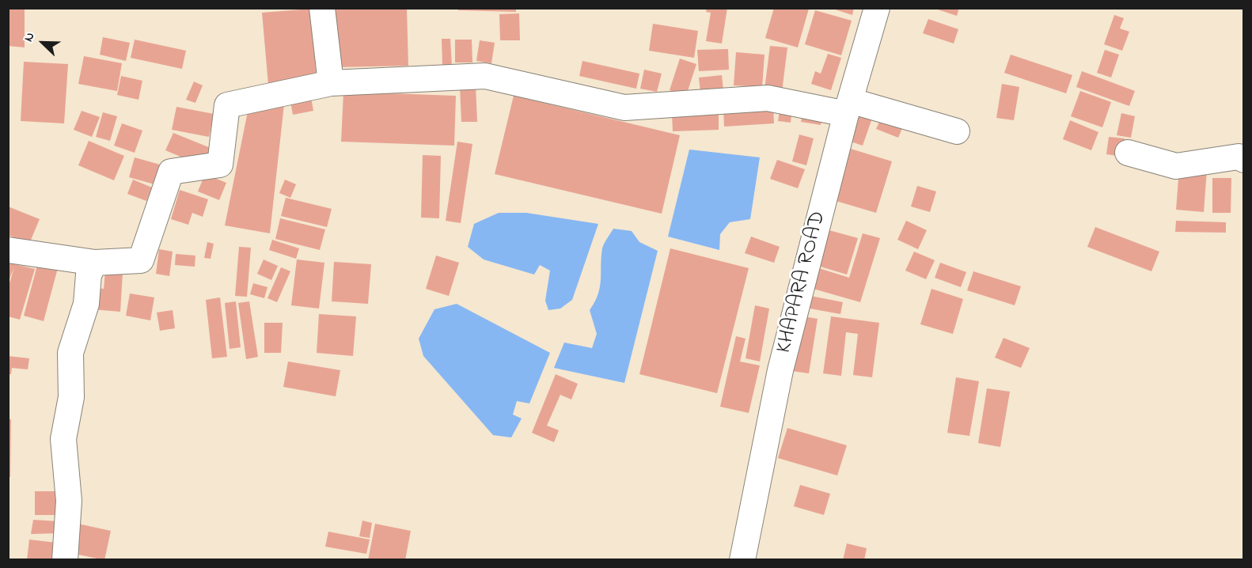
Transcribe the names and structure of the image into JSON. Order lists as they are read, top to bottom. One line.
{"streets":{"street":["KHAPARA ROAD"]},"north":"top left"}
